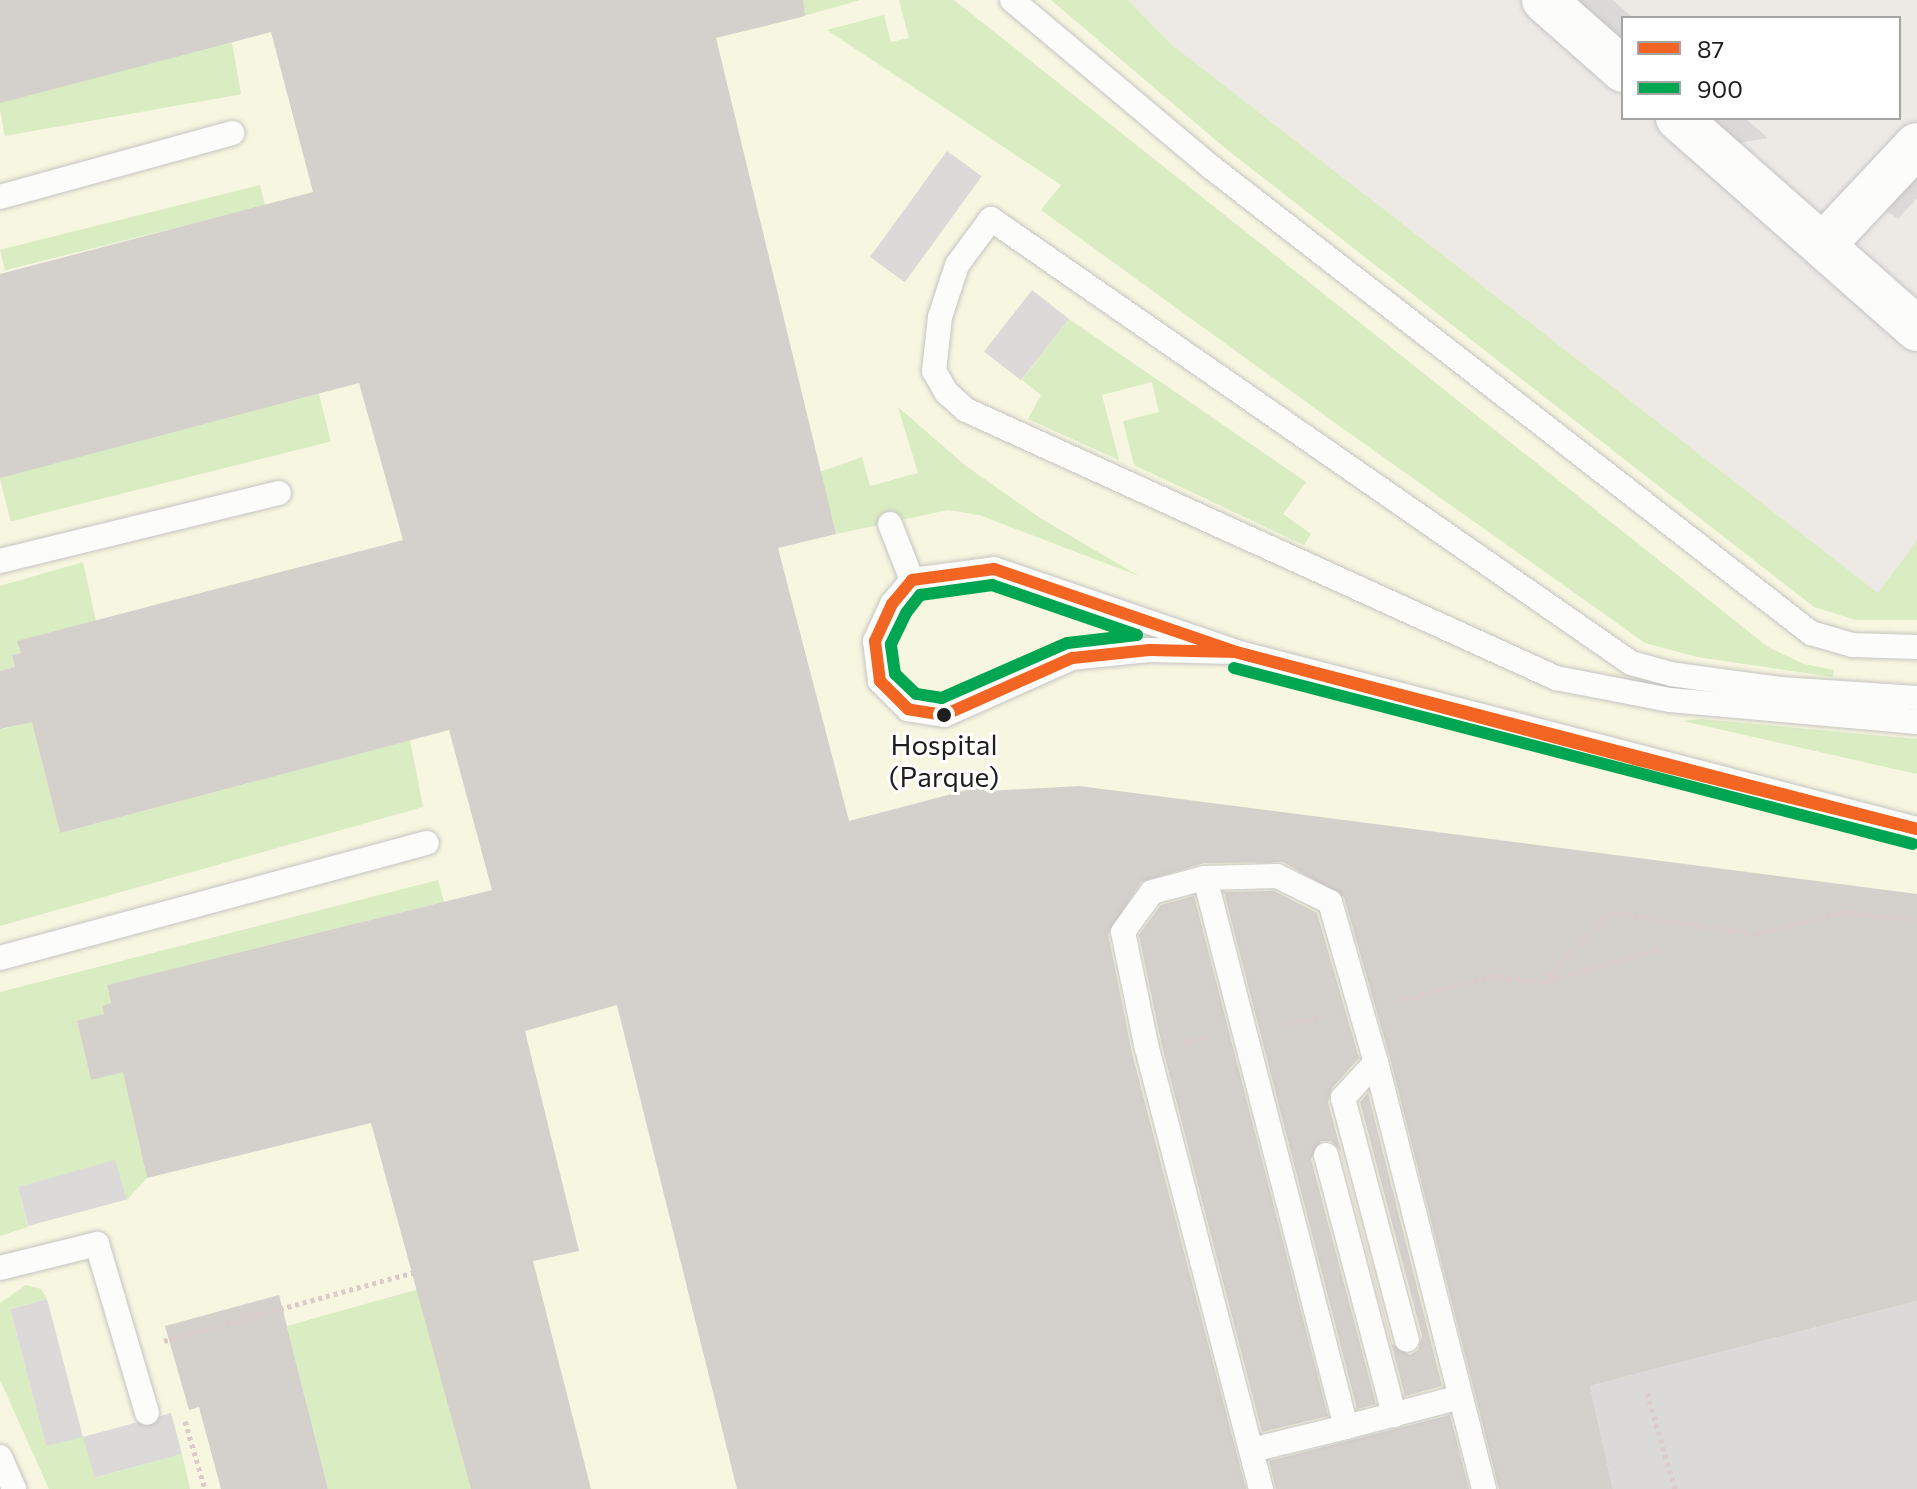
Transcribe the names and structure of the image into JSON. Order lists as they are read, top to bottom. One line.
{"places":["Hospital (Parque)"],"lines":["transit line 87","transit line 900"],"legend":["87","900"]}
